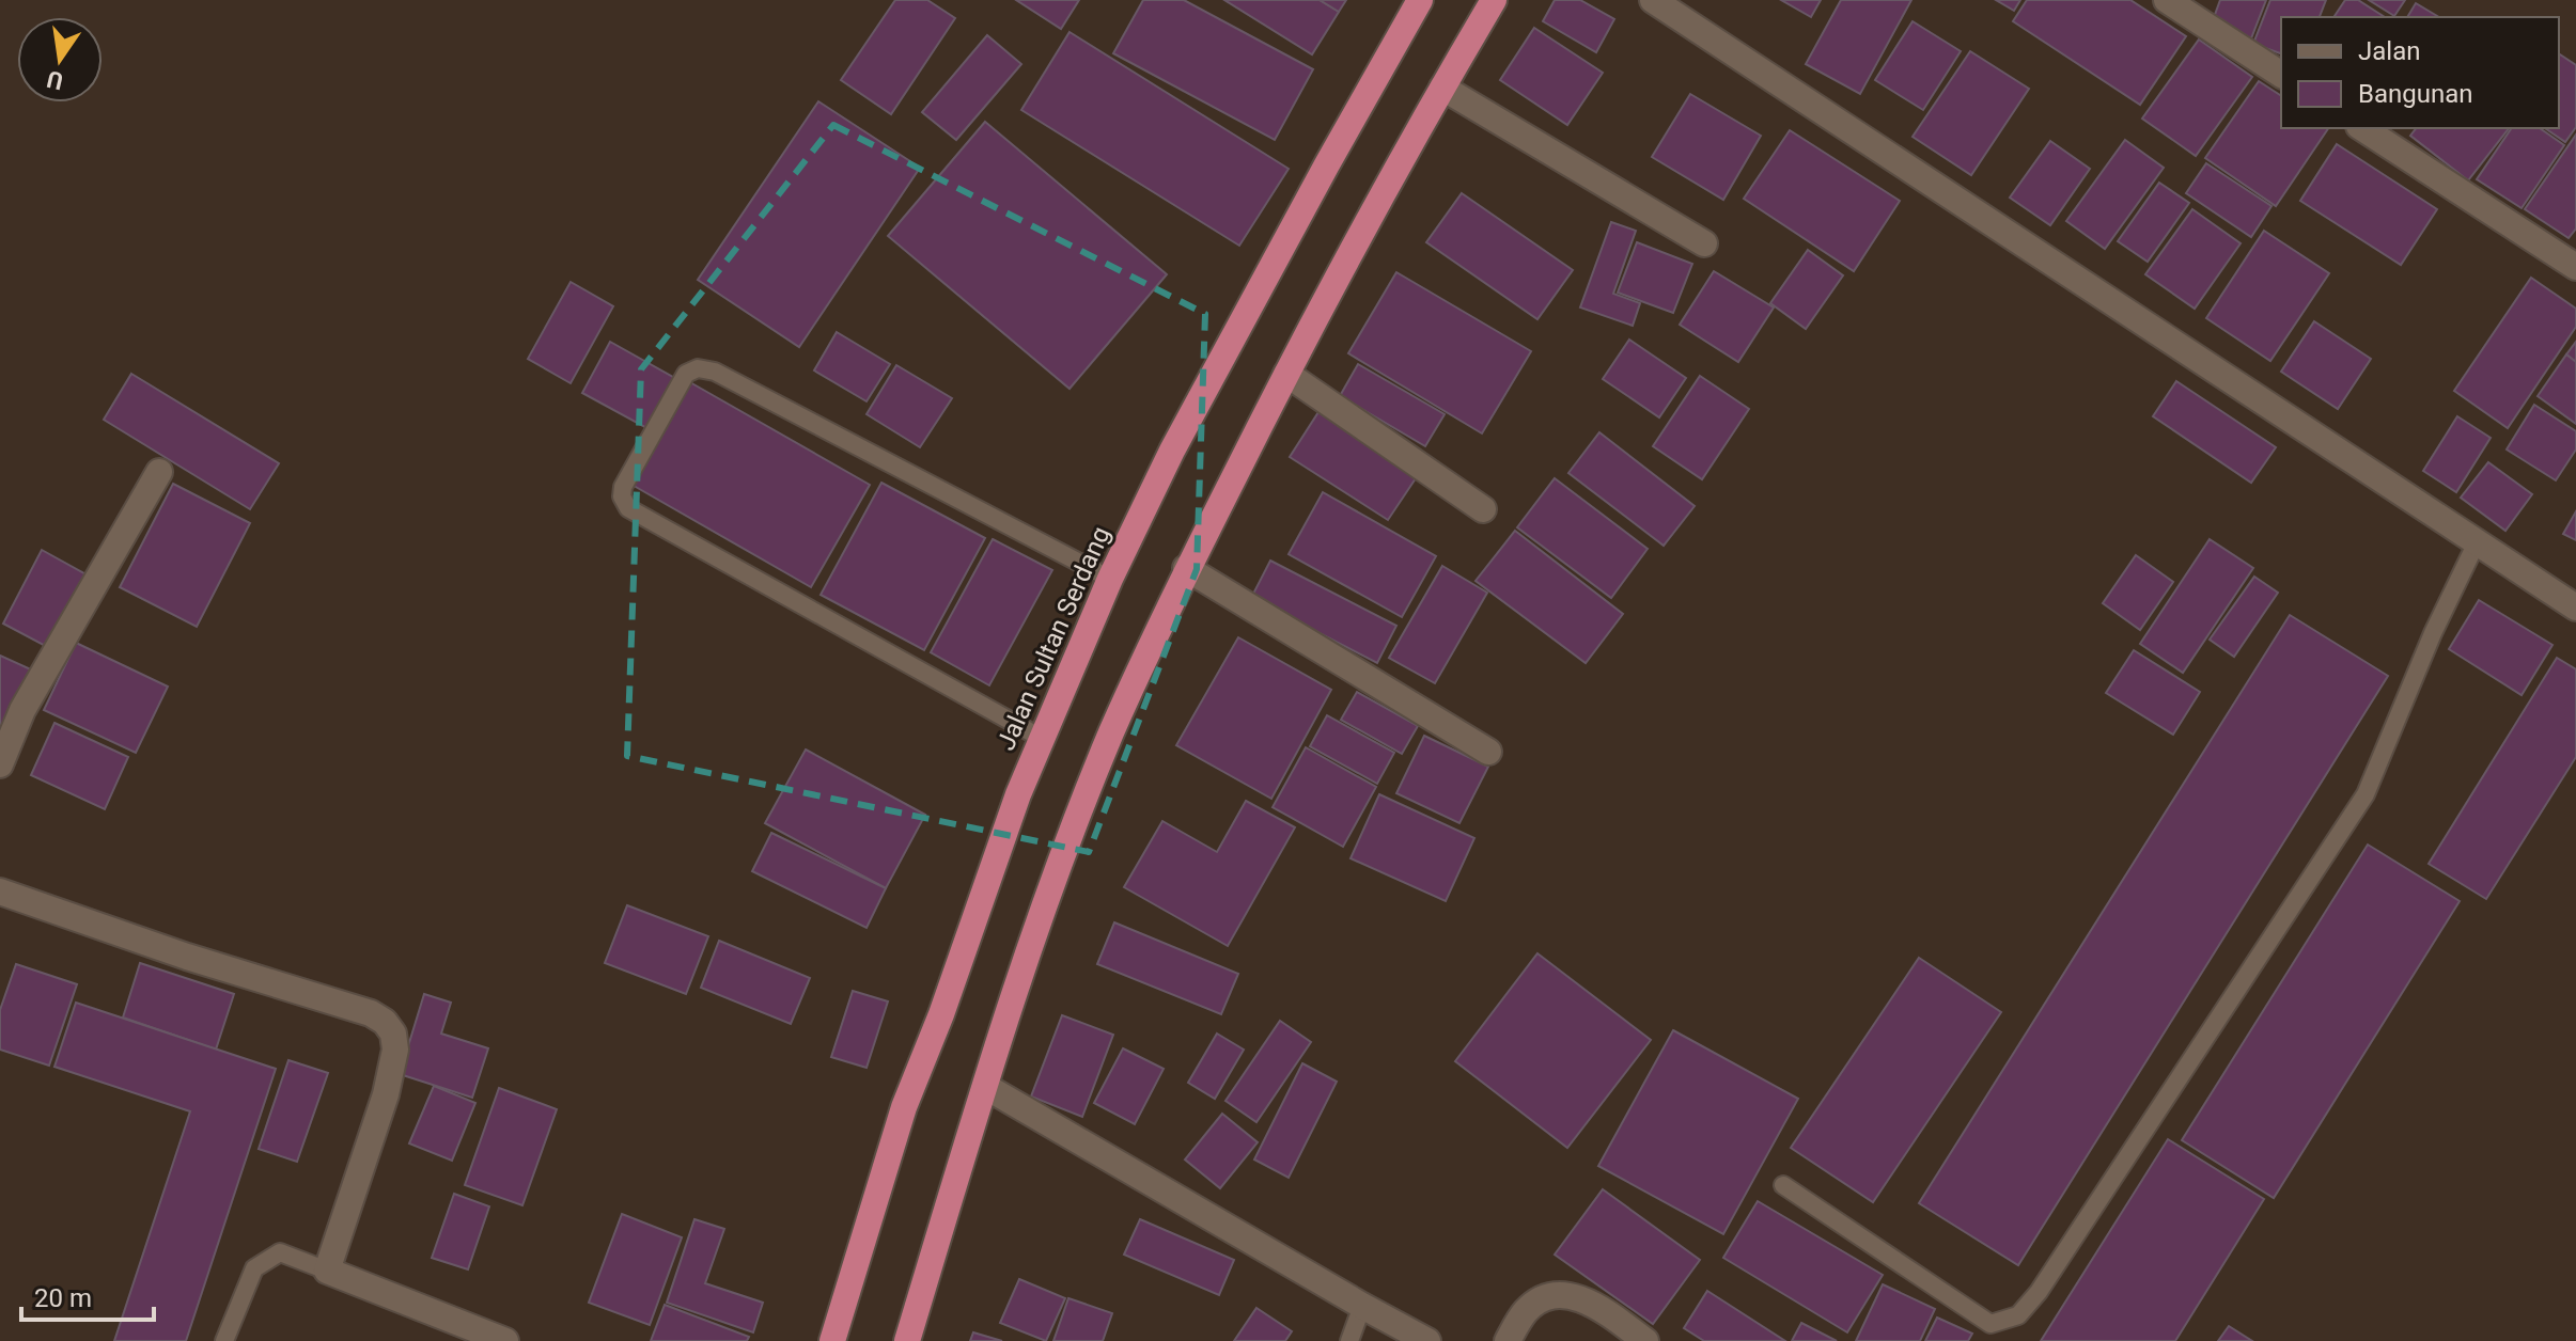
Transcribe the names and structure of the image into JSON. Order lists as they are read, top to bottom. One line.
{"streets":{"highway":["Jalan Sultan Serdang"]},"legend":["Jalan","Bangunan"],"scale_bar":"20 m","north":"bottom"}
